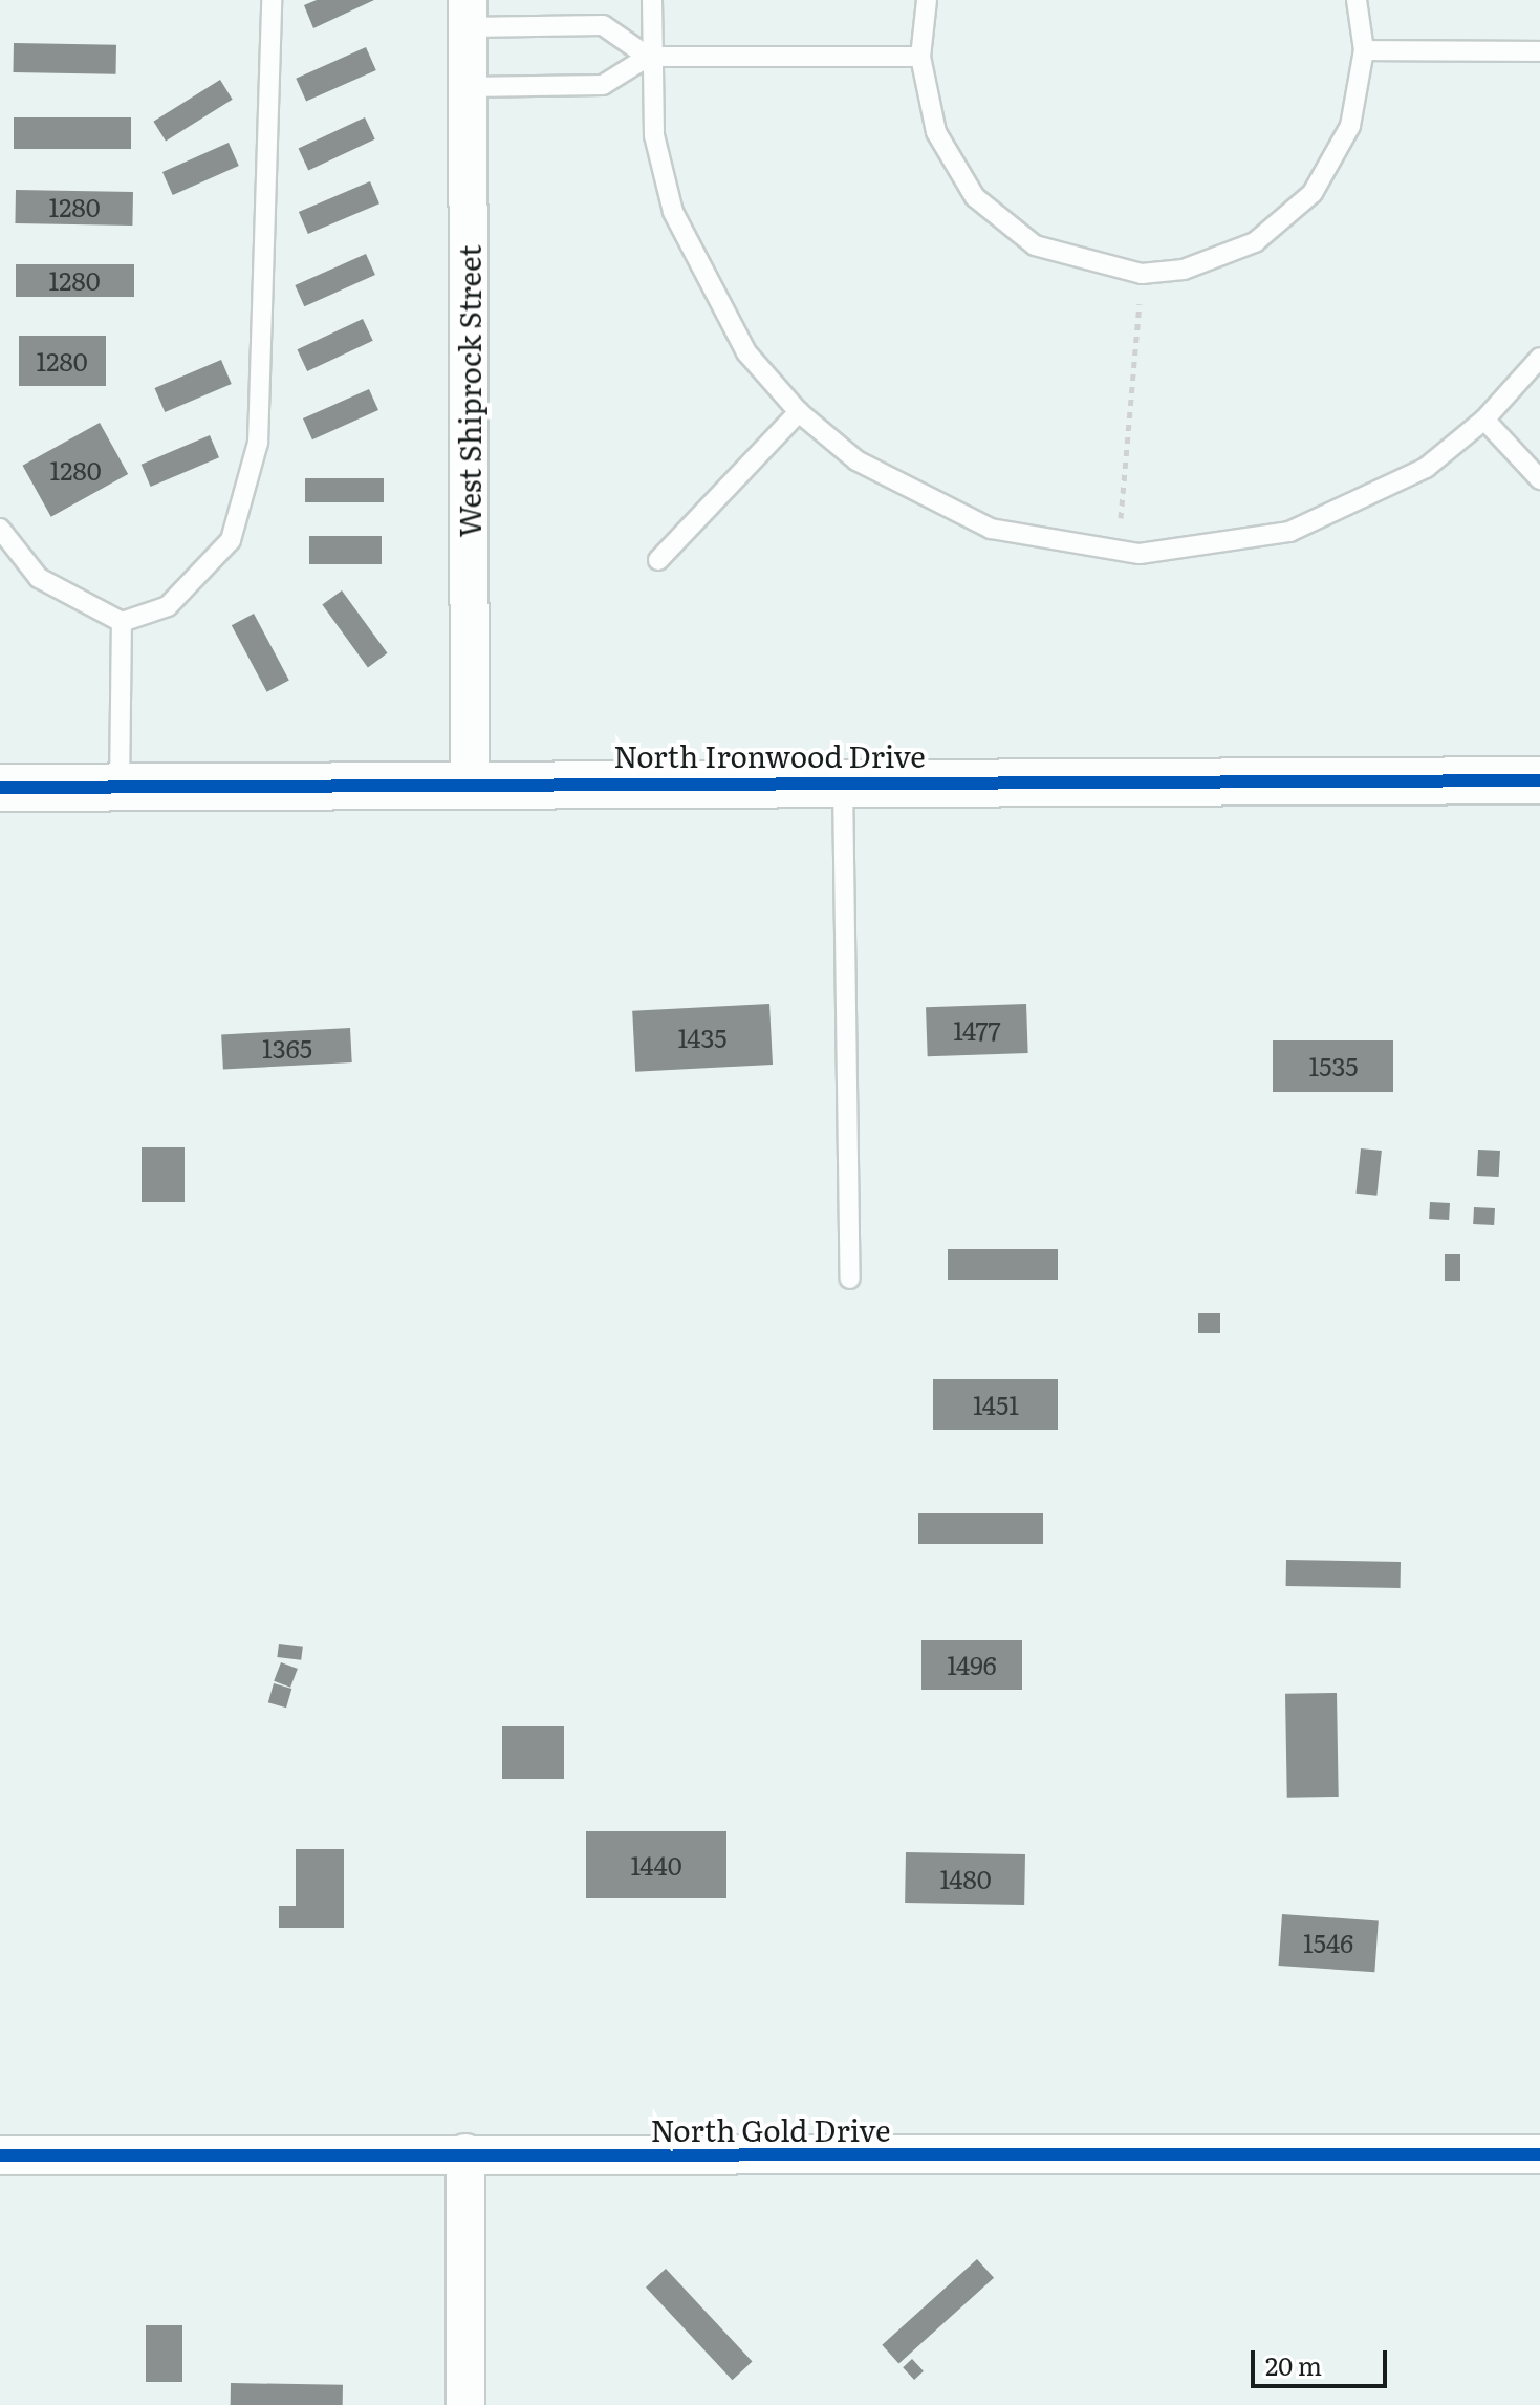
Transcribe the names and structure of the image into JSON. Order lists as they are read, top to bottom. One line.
{"streets":{"street":["West Shiprock Street","North Ironwood Drive","North Gold Drive"]},"crossings":[["West Shiprock Street","North Ironwood Drive"]],"house_numbers":["1280","1280","1280","1280","1477","1435","1365","1535","1451","1496","1440","1480","1546"],"scale_bar":"20 m"}
